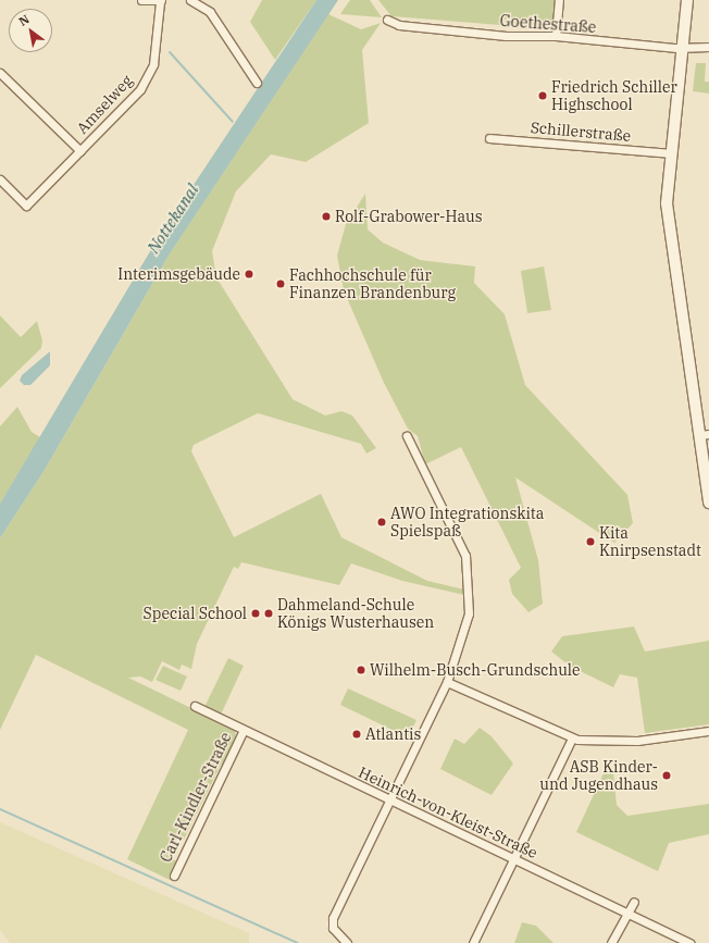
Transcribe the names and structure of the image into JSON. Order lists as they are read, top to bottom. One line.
{"streets":{"street":["Goethestraße","Amselweg","Schillerstraße","Carl-Kindler-Straße","Heinrich-von-Kleist-Straße"]},"crossings":[["Carl-Kindler-Straße","Heinrich-von-Kleist-Straße"]],"water":["Nottekanal"],"places":["Friedrich Schiller Highschool","Rolf-Grabower-Haus","Interimsgebäude","Fachhochschule für Finanzen Brandenburg","AWO Integrationskita Spielspaß","Kita Knirpsenstadt","Special School","Dahmeland-Schule Königs Wusterhausen","Wilhelm-Busch-Grundschule","Atlantis","ASB Kinder- und Jugendhaus"],"north":"top left"}
